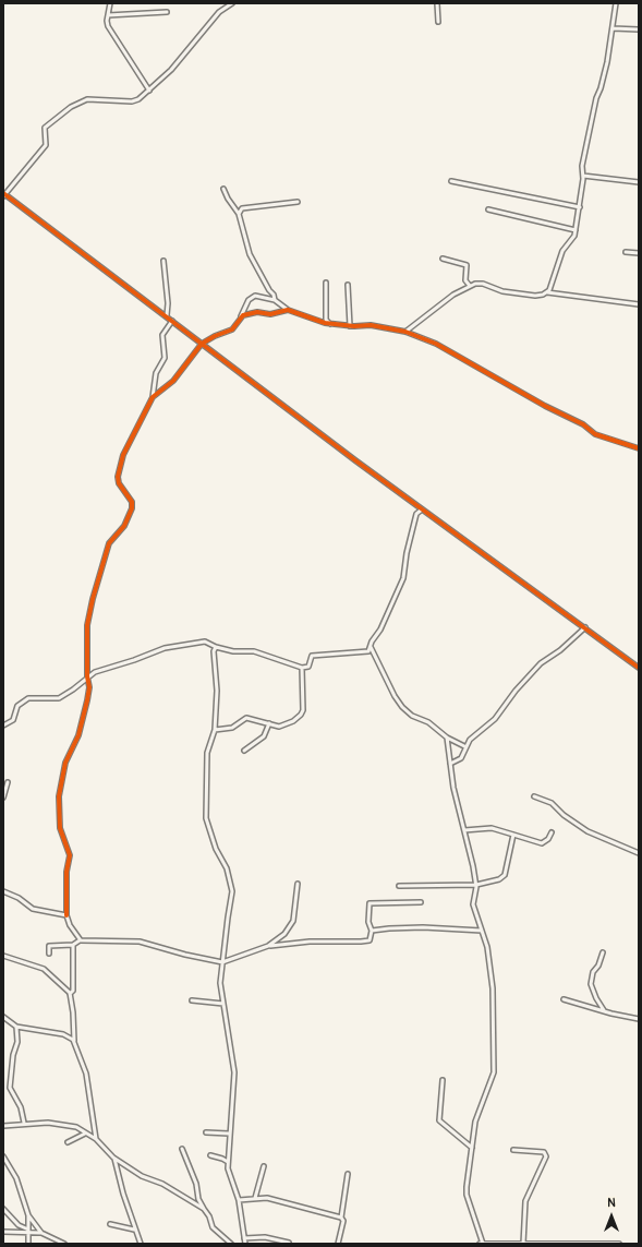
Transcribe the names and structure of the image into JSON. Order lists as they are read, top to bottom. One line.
{"north":"top"}
